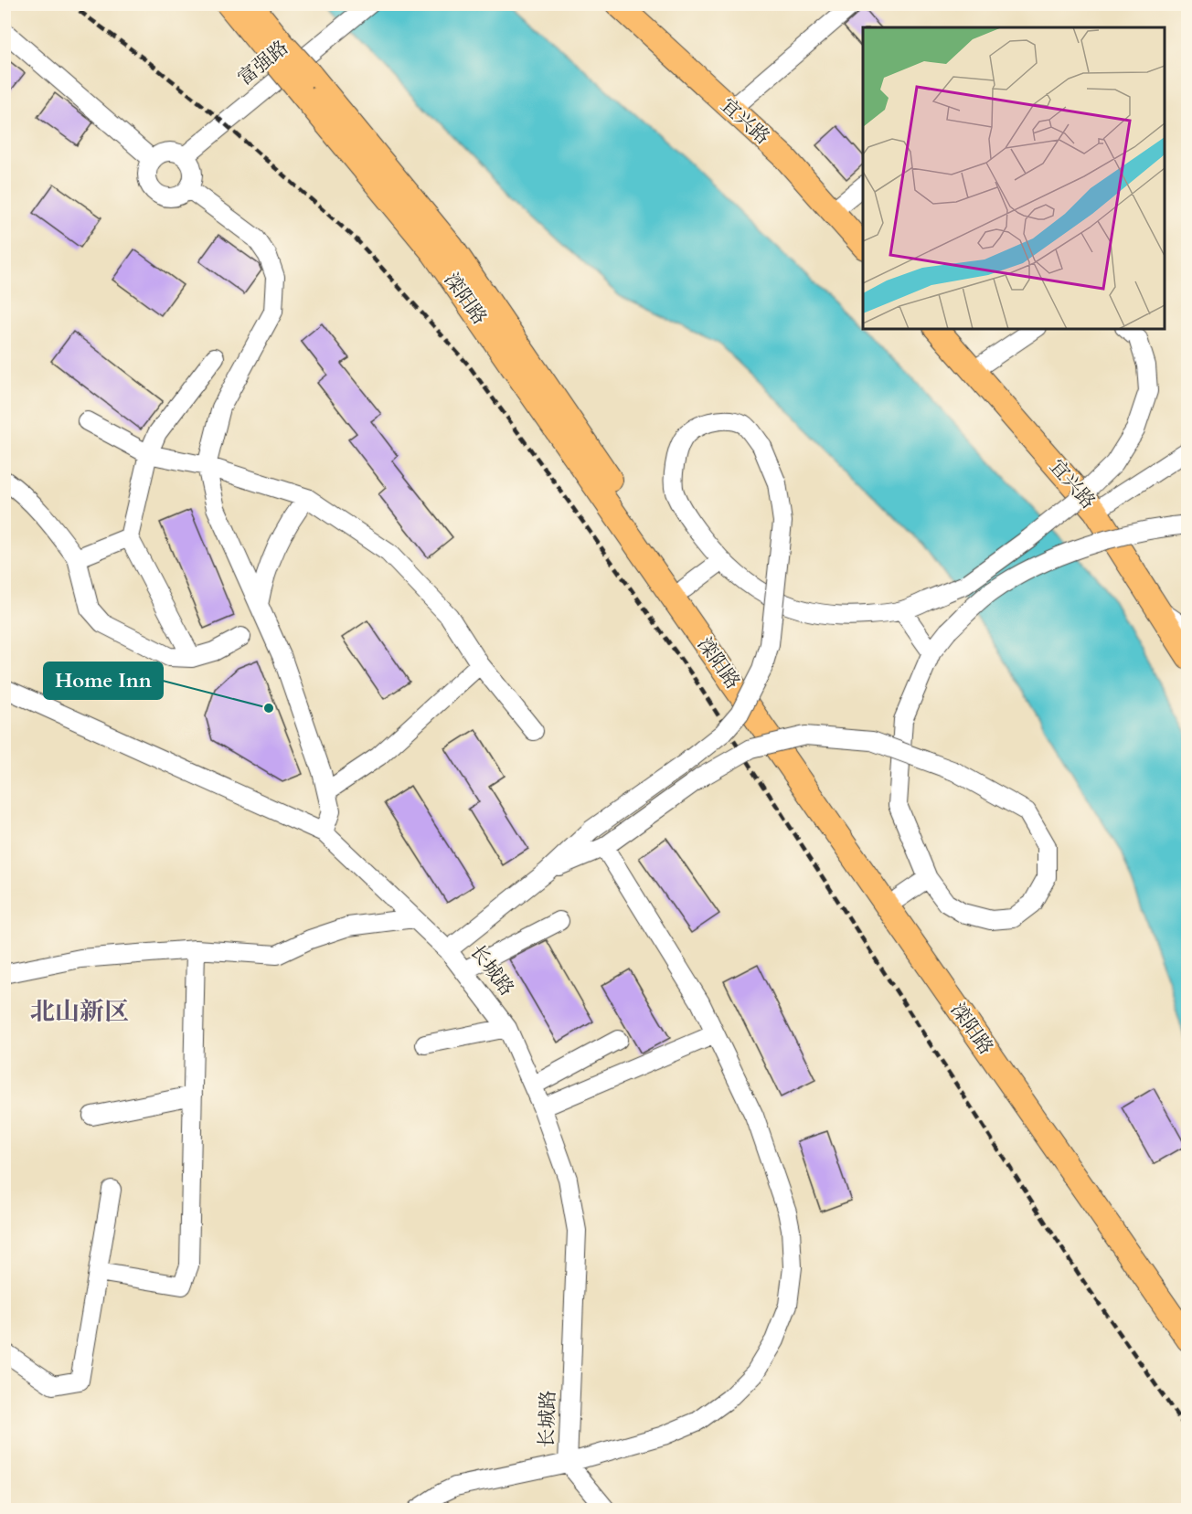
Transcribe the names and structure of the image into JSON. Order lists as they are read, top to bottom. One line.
{"streets":{"main road":["宜兴路","滦阳路"],"street":["富强路","长城路"]},"districts":["北山新区"],"places":["Home Inn"]}
